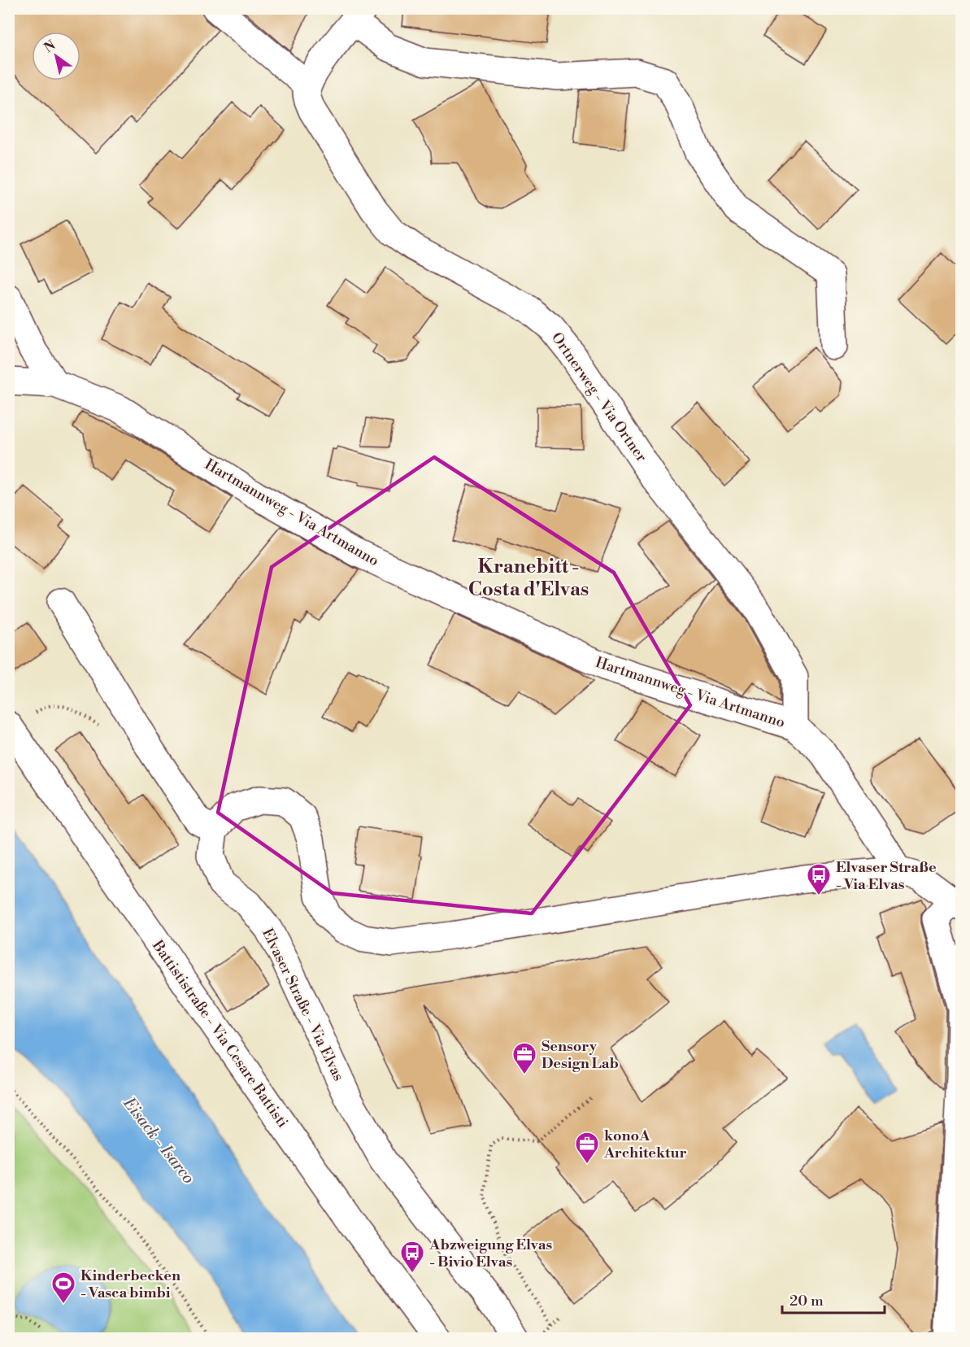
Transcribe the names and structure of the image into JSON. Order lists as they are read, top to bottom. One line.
{"streets":{"street":["Ortnerweg - Via Ortner","Hartmannweg - Via Artmanno","Elvaser Straße - Via Elvas","Battististraße - Via Cesare Battisti"]},"crossings":[["Ortnerweg - Via Ortner","Hartmannweg - Via Artmanno"]],"districts":["Kranebitt - Costa d'Elvas"],"water":["Eisack - Isarco"],"places":{"bus stop":["Elvaser Straße - Via Elvas","Abzweigung Elvas - Bivio Elvas"],"office":["Sensory Design Lab","konoA Architektur"],"sports":["Kinderbecken - Vasca bimbi"]},"scale_bar":"20 m","north":"top left"}
